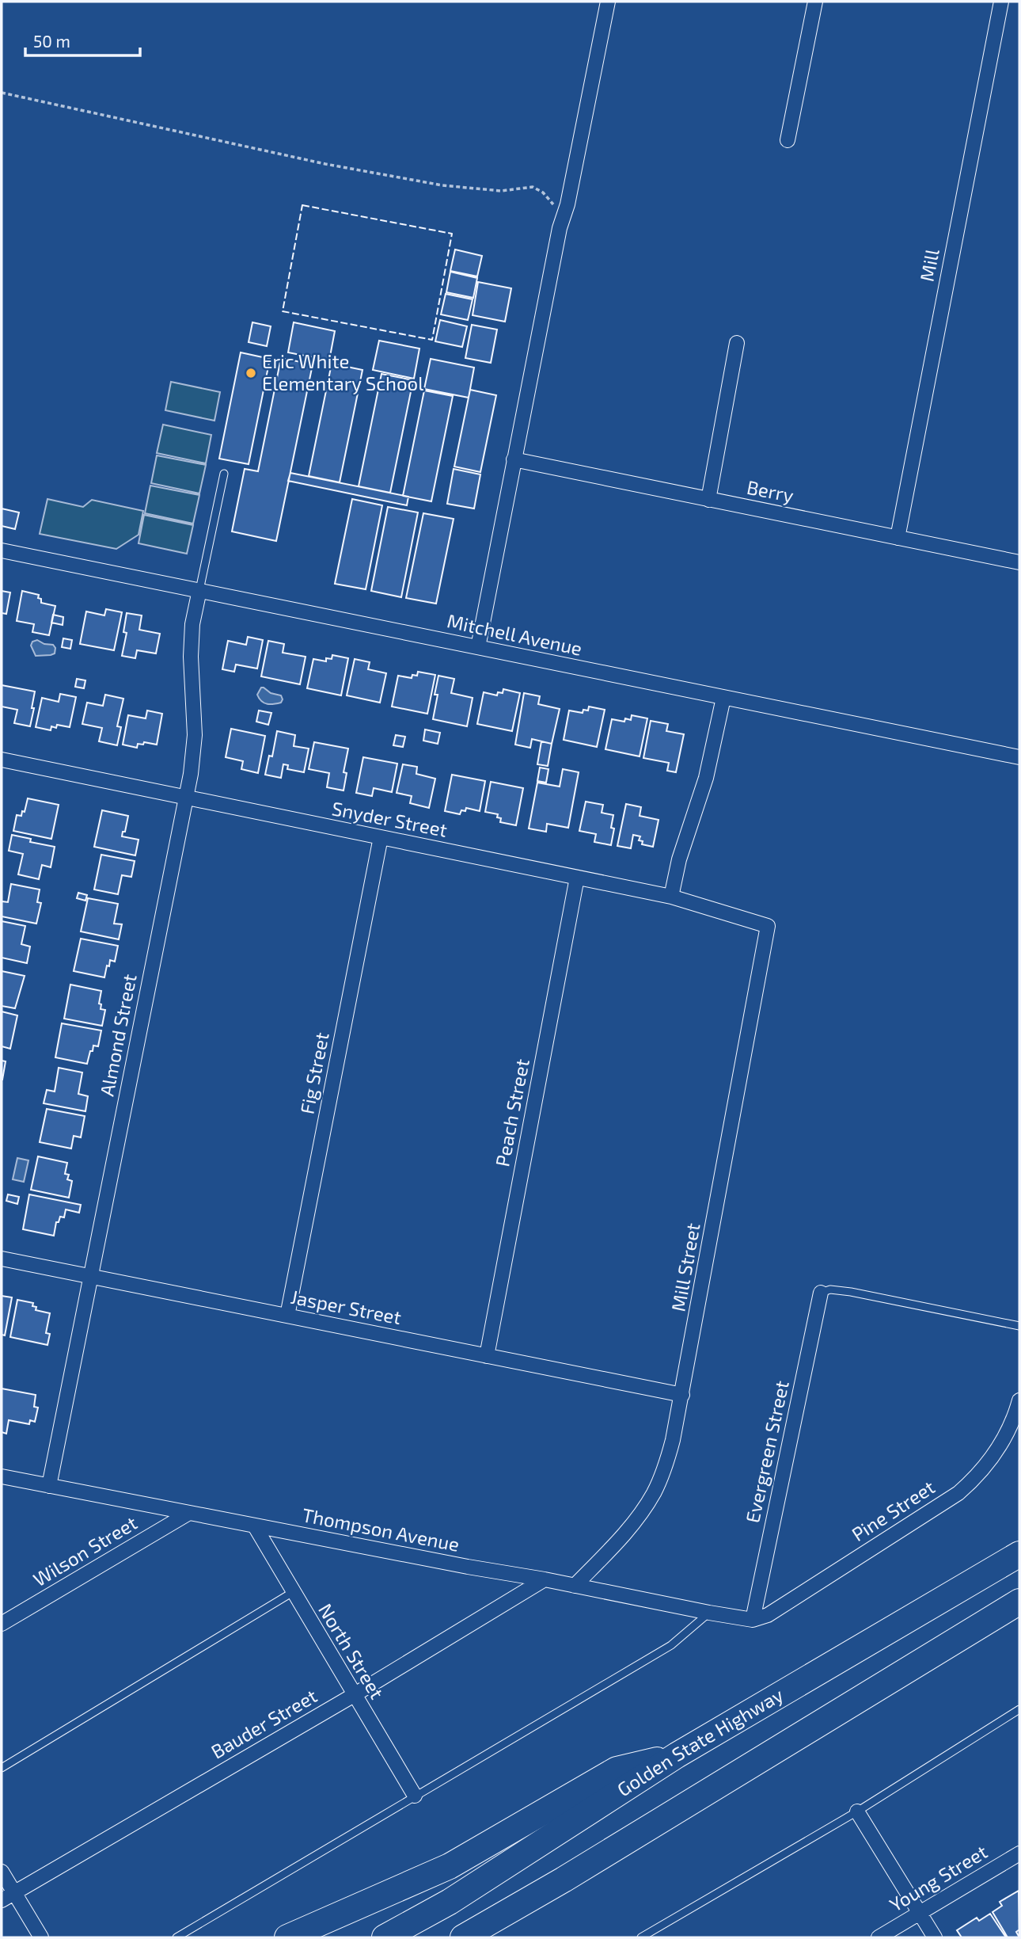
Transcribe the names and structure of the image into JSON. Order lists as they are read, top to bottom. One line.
{"streets":{"highway":["Golden State Highway"],"street":["Mill","Berry","Mitchell Avenue","Snyder Street","Almond Street","Fig Street","Peach Street","Mill Street","Jasper Street","Evergreen Street","Pine Street","Thompson Avenue","Wilson Street","North Street","Bauder Street","Young Street"]},"crossings":[["Mill","Berry"],["Mitchell Avenue","Almond Street"],["Snyder Street","Almond Street"],["Snyder Street","Fig Street"],["Snyder Street","Peach Street"],["Snyder Street","Mill Street"],["Almond Street","Jasper Street"],["Almond Street","Thompson Avenue"],["Fig Street","Jasper Street"],["Peach Street","Jasper Street"],["Mill Street","Jasper Street"],["Mill Street","Thompson Avenue"],["Evergreen Street","Pine Street"],["Evergreen Street","Thompson Avenue"],["Pine Street","Thompson Avenue"],["Thompson Avenue","Wilson Street"],["Thompson Avenue","North Street"],["Thompson Avenue","Bauder Street"],["North Street","Bauder Street"]],"places":["Eric White Elementary School"],"scale_bar":"50 m"}
